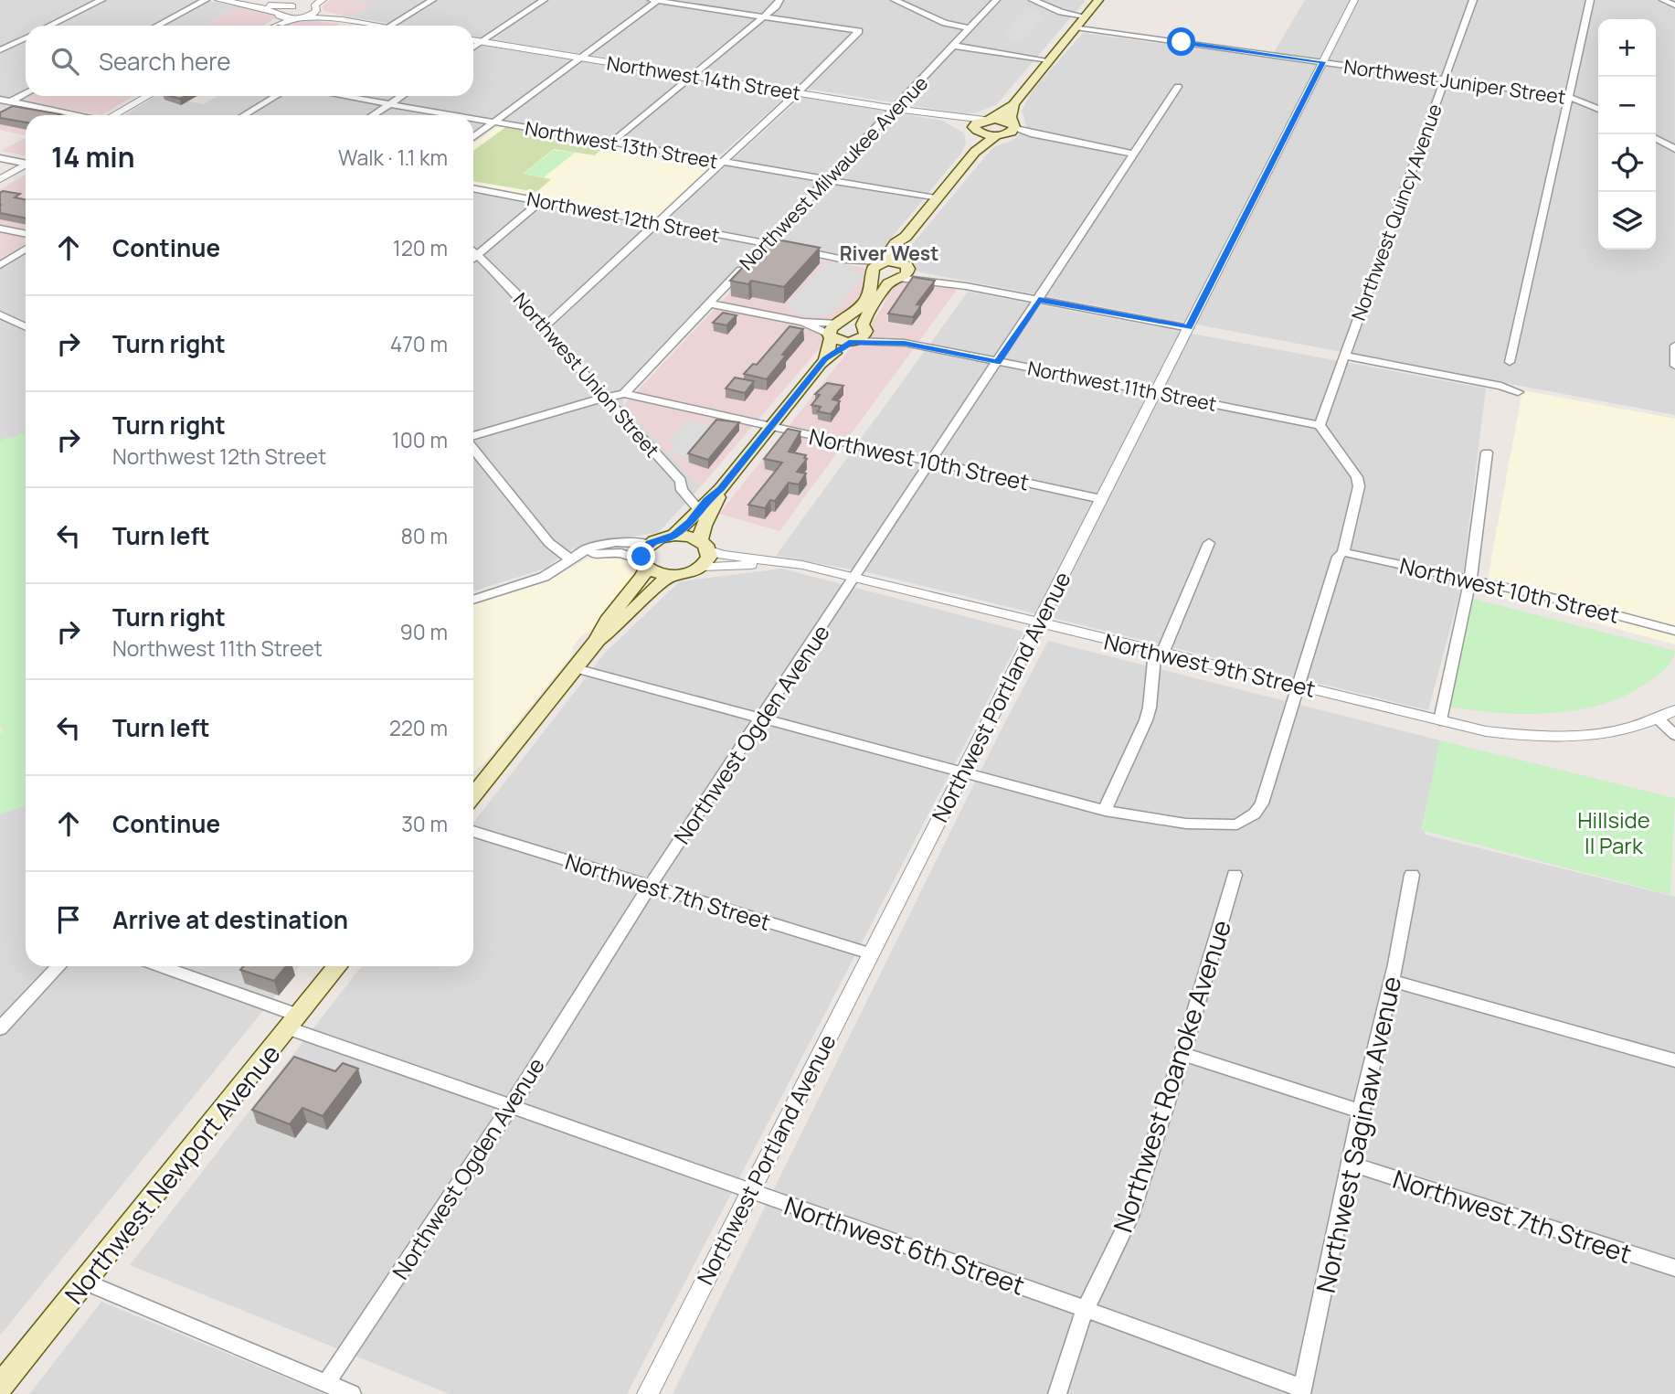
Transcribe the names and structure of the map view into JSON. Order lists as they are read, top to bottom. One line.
{"streets":{"main road":["Northwest Newport Avenue"],"street":["Northwest 14th Street","Northwest Juniper Street","Northwest 13th Street","Northwest Milwaukee Avenue","Northwest Quincy Avenue","Northwest 12th Street","Northwest Union Street","Northwest 11th Street","Northwest 10th Street","Northwest 9th Street","Northwest Portland Avenue","Northwest Ogden Avenue","Northwest 7th Street","Northwest Roanoke Avenue","Northwest Saginaw Avenue","Northwest 6th Street"]},"crossings":[["Northwest 14th Street","Northwest Milwaukee Avenue"],["Northwest Juniper Street","Northwest Quincy Avenue"],["Northwest Juniper Street","Northwest Portland Avenue"],["Northwest 13th Street","Northwest Milwaukee Avenue"],["Northwest Milwaukee Avenue","Northwest 12th Street"],["Northwest Milwaukee Avenue","Northwest 10th Street"],["Northwest Quincy Avenue","Northwest 11th Street"],["Northwest 11th Street","Northwest Portland Avenue"],["Northwest 11th Street","Northwest Ogden Avenue"],["Northwest 10th Street","Northwest Portland Avenue"],["Northwest 10th Street","Northwest Ogden Avenue"],["Northwest 9th Street","Northwest Portland Avenue"],["Northwest 9th Street","Northwest Ogden Avenue"],["Northwest Portland Avenue","Northwest 7th Street"],["Northwest Portland Avenue","Northwest 6th Street"],["Northwest Ogden Avenue","Northwest 7th Street"],["Northwest Ogden Avenue","Northwest 6th Street"],["Northwest 7th Street","Northwest Saginaw Avenue"],["Northwest Roanoke Avenue","Northwest 6th Street"],["Northwest Saginaw Avenue","Northwest 6th Street"],["Northwest Newport Avenue","Northwest 6th Street"]],"districts":["River West"],"parks":["Hillside II Park"],"page":{"map_buttons":["+","−"],"search":"Search here","heading":["14 min","Walk · 1.1 km"],"list":[["Continue","120 m"],["Turn right","470 m"],["Turn right","Northwest 12th Street","100 m"],["Turn left","80 m"],["Turn right","Northwest 11th Street","90 m"],["Turn left","220 m"],["Continue","30 m"],"Arrive at destination"]}}
